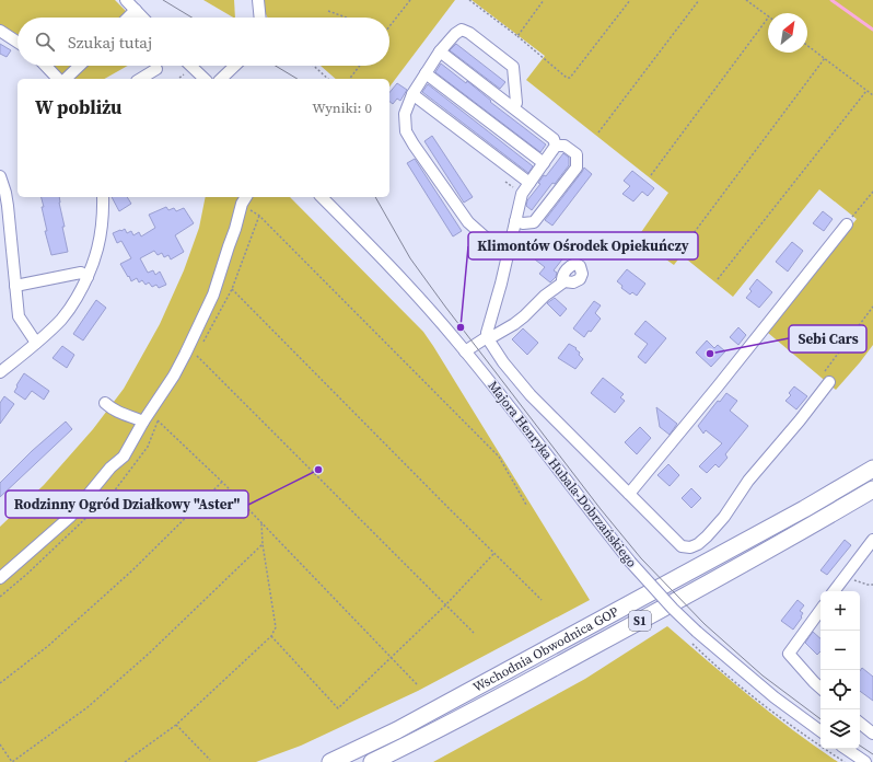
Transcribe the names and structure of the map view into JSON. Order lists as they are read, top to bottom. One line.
{"streets":{"highway":["S1","Wschodnia Obwodnica GOP"],"street":["Majora Henryka Hubala-Dobrzańskiego"]},"places":["Klimontów Ośrodek Opiekuńczy","Sebi Cars","Rodzinny Ogród Działkowy \"Aster\""],"north":"top right","page":{"search":"Szukaj tutaj","heading":["W pobliżu","Wyniki: 0"],"map_buttons":["+","−"]}}
